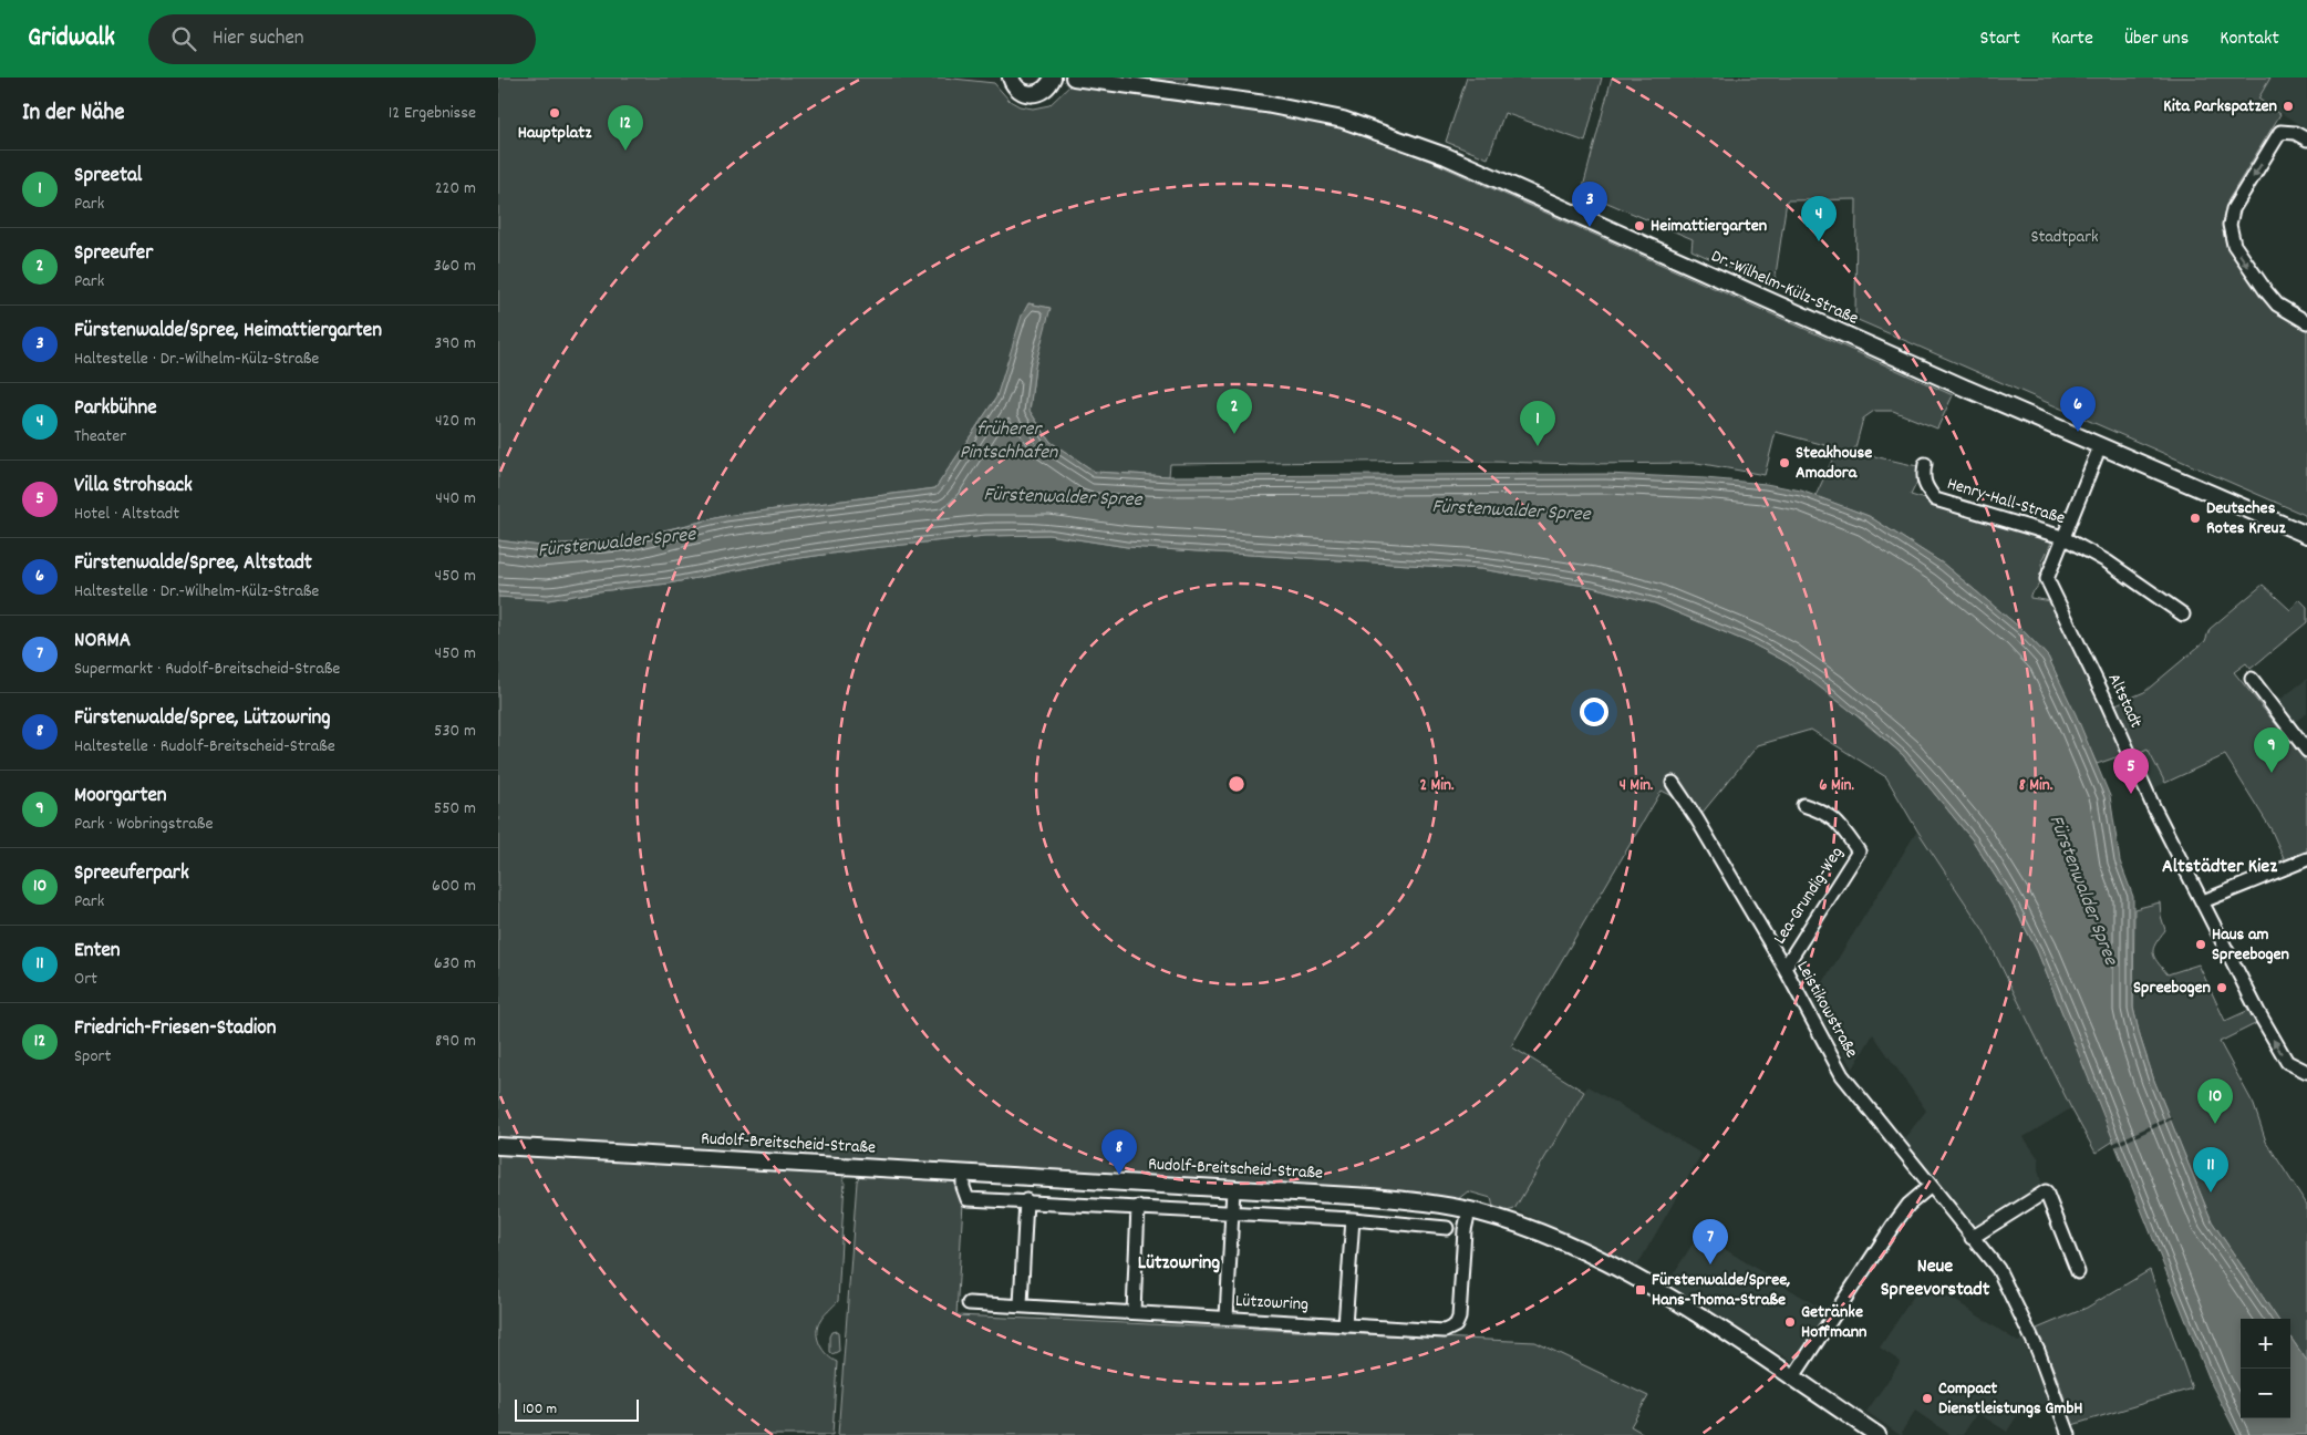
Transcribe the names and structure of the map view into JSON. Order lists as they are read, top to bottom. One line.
{"streets":{"main road":["Dr.-Wilhelm-Külz-Straße","Rudolf-Breitscheid-Straße"],"street":["Henry-Hall-Straße","Altstadt","Lea-Grundig-Weg","Leistikowstraße","Lützowring"]},"crossings":[["Dr.-Wilhelm-Külz-Straße","Altstadt"],["Henry-Hall-Straße","Altstadt"],["Lea-Grundig-Weg","Leistikowstraße"],["Rudolf-Breitscheid-Straße","Lützowring"]],"districts":["Altstädter Kiez","Lützowring","Neue Spreevorstadt"],"water":["früherer Pintschhafen","Fürstenwalder Spree"],"parks":["Stadtpark"],"places":{"other":["Kita Parkspatzen","Hauptplatz","Heimattiergarten","Steakhouse Amadora","Deutsches Rotes Kreuz","Haus am Spreebogen","Spreebogen","Getränke Hoffmann","Compact Dienstleistungs GmbH"],"transit":["Fürstenwalde/Spree, Hans-Thoma-Straße"]},"scale_bar":"100 m","page":{"header":"Gridwalk","search":"Hier suchen","nav":["Start","Karte","Über uns","Kontakt"],"heading":["In der Nähe","12 Ergebnisse"],"pins":["12","3","4","6","2","1","9","5","10","8","11","7"],"list":[{"mark":"1","name":"Spreetal","note":"Park","value":"220 m"},{"mark":"2","name":"Spreeufer","note":"Park","value":"360 m"},{"mark":"3","name":"Fürstenwalde/Spree, Heimattiergarten","note":"Haltestelle · Dr.-Wilhelm-Külz-Straße","value":"390 m"},{"mark":"4","name":"Parkbühne","note":"Theater","value":"420 m"},{"mark":"5","name":"Villa Strohsack","note":"Hotel · Altstadt","value":"440 m"},{"mark":"6","name":"Fürstenwalde/Spree, Altstadt","note":"Haltestelle · Dr.-Wilhelm-Külz-Straße","value":"450 m"},{"mark":"7","name":"NORMA","note":"Supermarkt · Rudolf-Breitscheid-Straße","value":"450 m"},{"mark":"8","name":"Fürstenwalde/Spree, Lützowring","note":"Haltestelle · Rudolf-Breitscheid-Straße","value":"530 m"},{"mark":"9","name":"Moorgarten","note":"Park · Wobringstraße","value":"550 m"},{"mark":"10","name":"Spreeuferpark","note":"Park","value":"600 m"},{"mark":"11","name":"Enten","note":"Ort","value":"630 m"},{"mark":"12","name":"Friedrich-Friesen-Stadion","note":"Sport","value":"890 m"}],"map_buttons":["+","−"],"scale":"100 m"},"rings":["2 Min.","4 Min.","6 Min.","8 Min."]}
